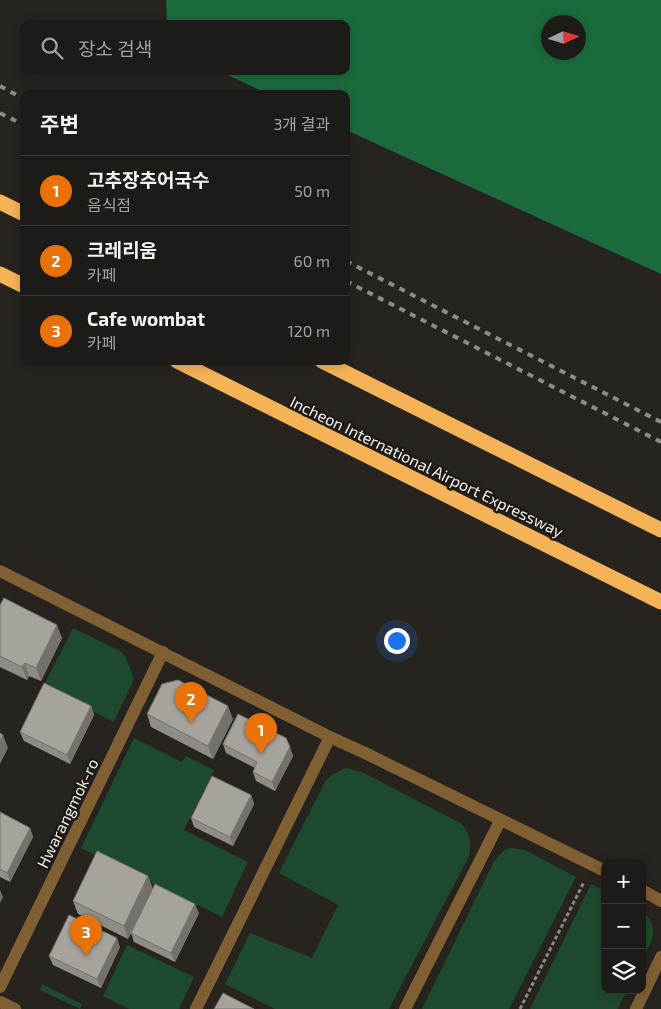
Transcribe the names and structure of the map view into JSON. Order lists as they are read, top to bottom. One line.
{"streets":{"highway":["Incheon International Airport Expressway"],"street":["Hwarangmok-ro"]},"north":"right","page":{"search":"장소 검색","heading":["주변","3개 결과"],"list":[{"mark":"1","name":"고추장추어국수","note":"음식점","value":"50 m"},{"mark":"2","name":"크레리움","note":"카페","value":"60 m"},{"mark":"3","name":"Cafe wombat","note":"카페","value":"120 m"}],"pins":["2","1","3"],"map_buttons":["+","−"]}}
